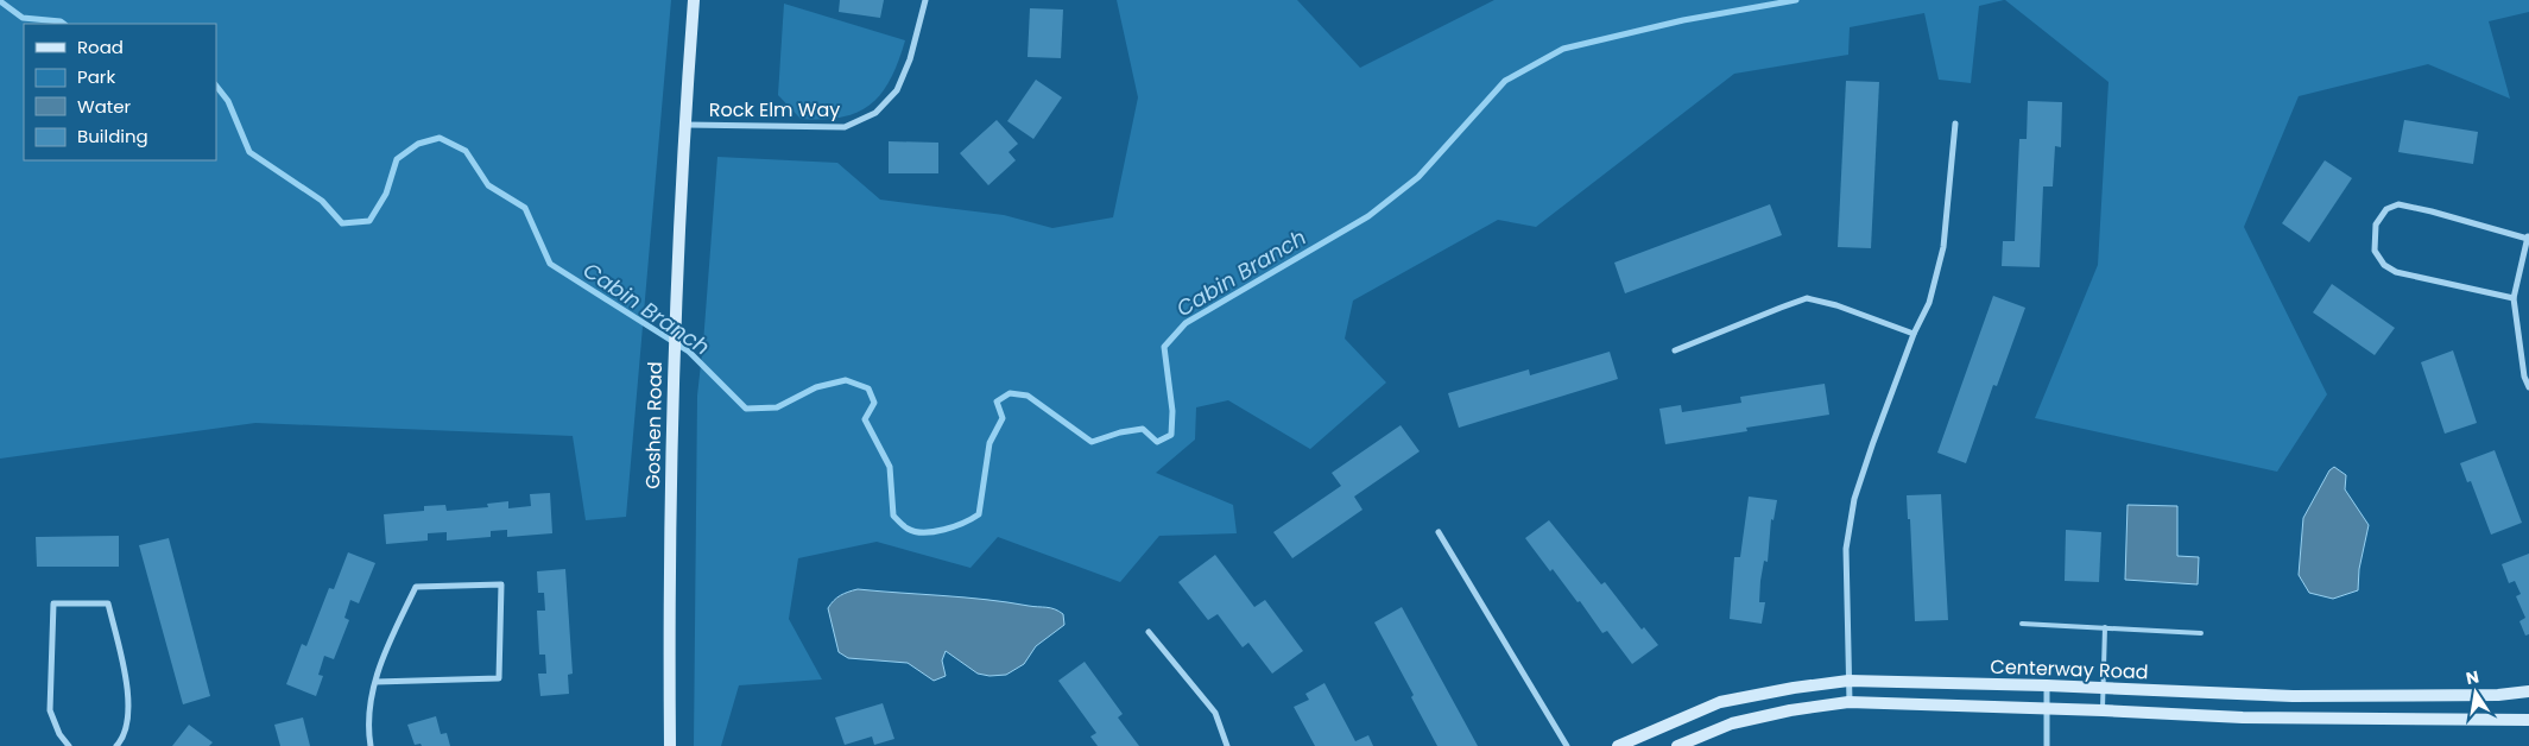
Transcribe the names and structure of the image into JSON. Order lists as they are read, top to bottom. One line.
{"streets":{"street":["Rock Elm Way","Goshen Road","Centerway Road"]},"crossings":[["Rock Elm Way","Goshen Road"]],"water":["Cabin Branch"],"legend":["Road","Park","Water","Building"],"north":"top"}
